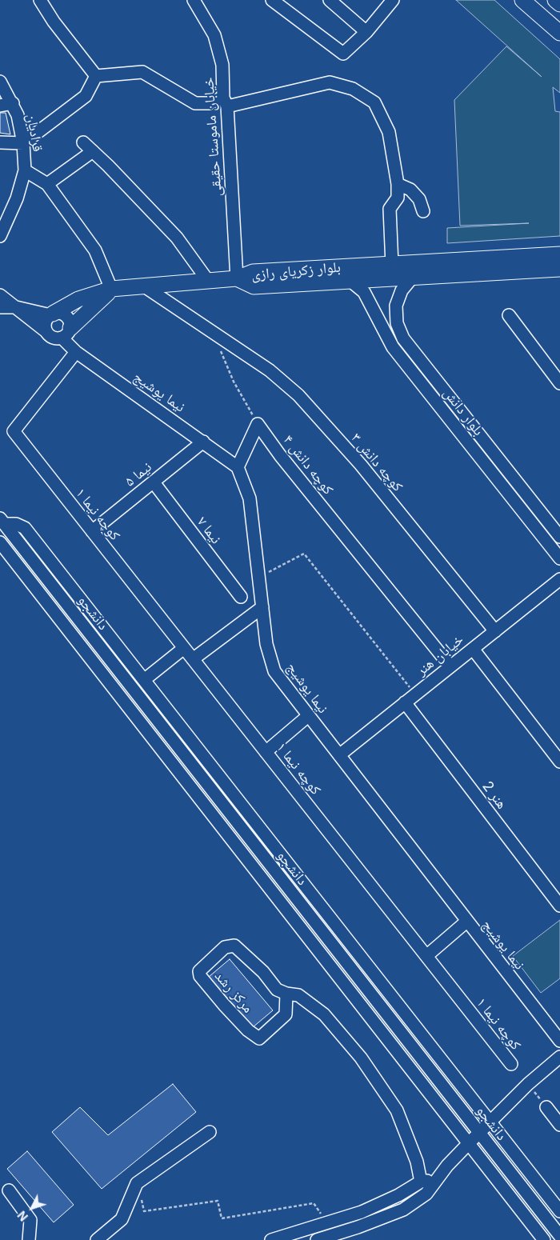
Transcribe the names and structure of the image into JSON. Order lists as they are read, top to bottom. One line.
{"streets":{"main road":["بلوار زکریای رازی"],"street":["قرادیان","خیابان ماموستا حقیقی","نیما یوشیج","بلوار دانش","کوچه دانش ۳","کوچه دانش ۴","نیما ۵","کوچه نیما ۱","نیما ۷","دانشجو","خیابان هنر","هنر 2","مرکز رشد"]},"crossings":[["خیابان ماموستا حقیقی","بلوار زکریای رازی"],["بلوار زکریای رازی","بلوار دانش"],["نیما یوشیج","نیما ۵"],["نیما یوشیج","کوچه نیما ۱"],["نیما یوشیج","خیابان هنر"],["کوچه دانش ۳","خیابان هنر"],["کوچه دانش ۴","خیابان هنر"],["نیما ۵","کوچه نیما ۱"],["نیما ۵","نیما ۷"],["خیابان هنر","هنر 2"]],"north":"bottom left"}
